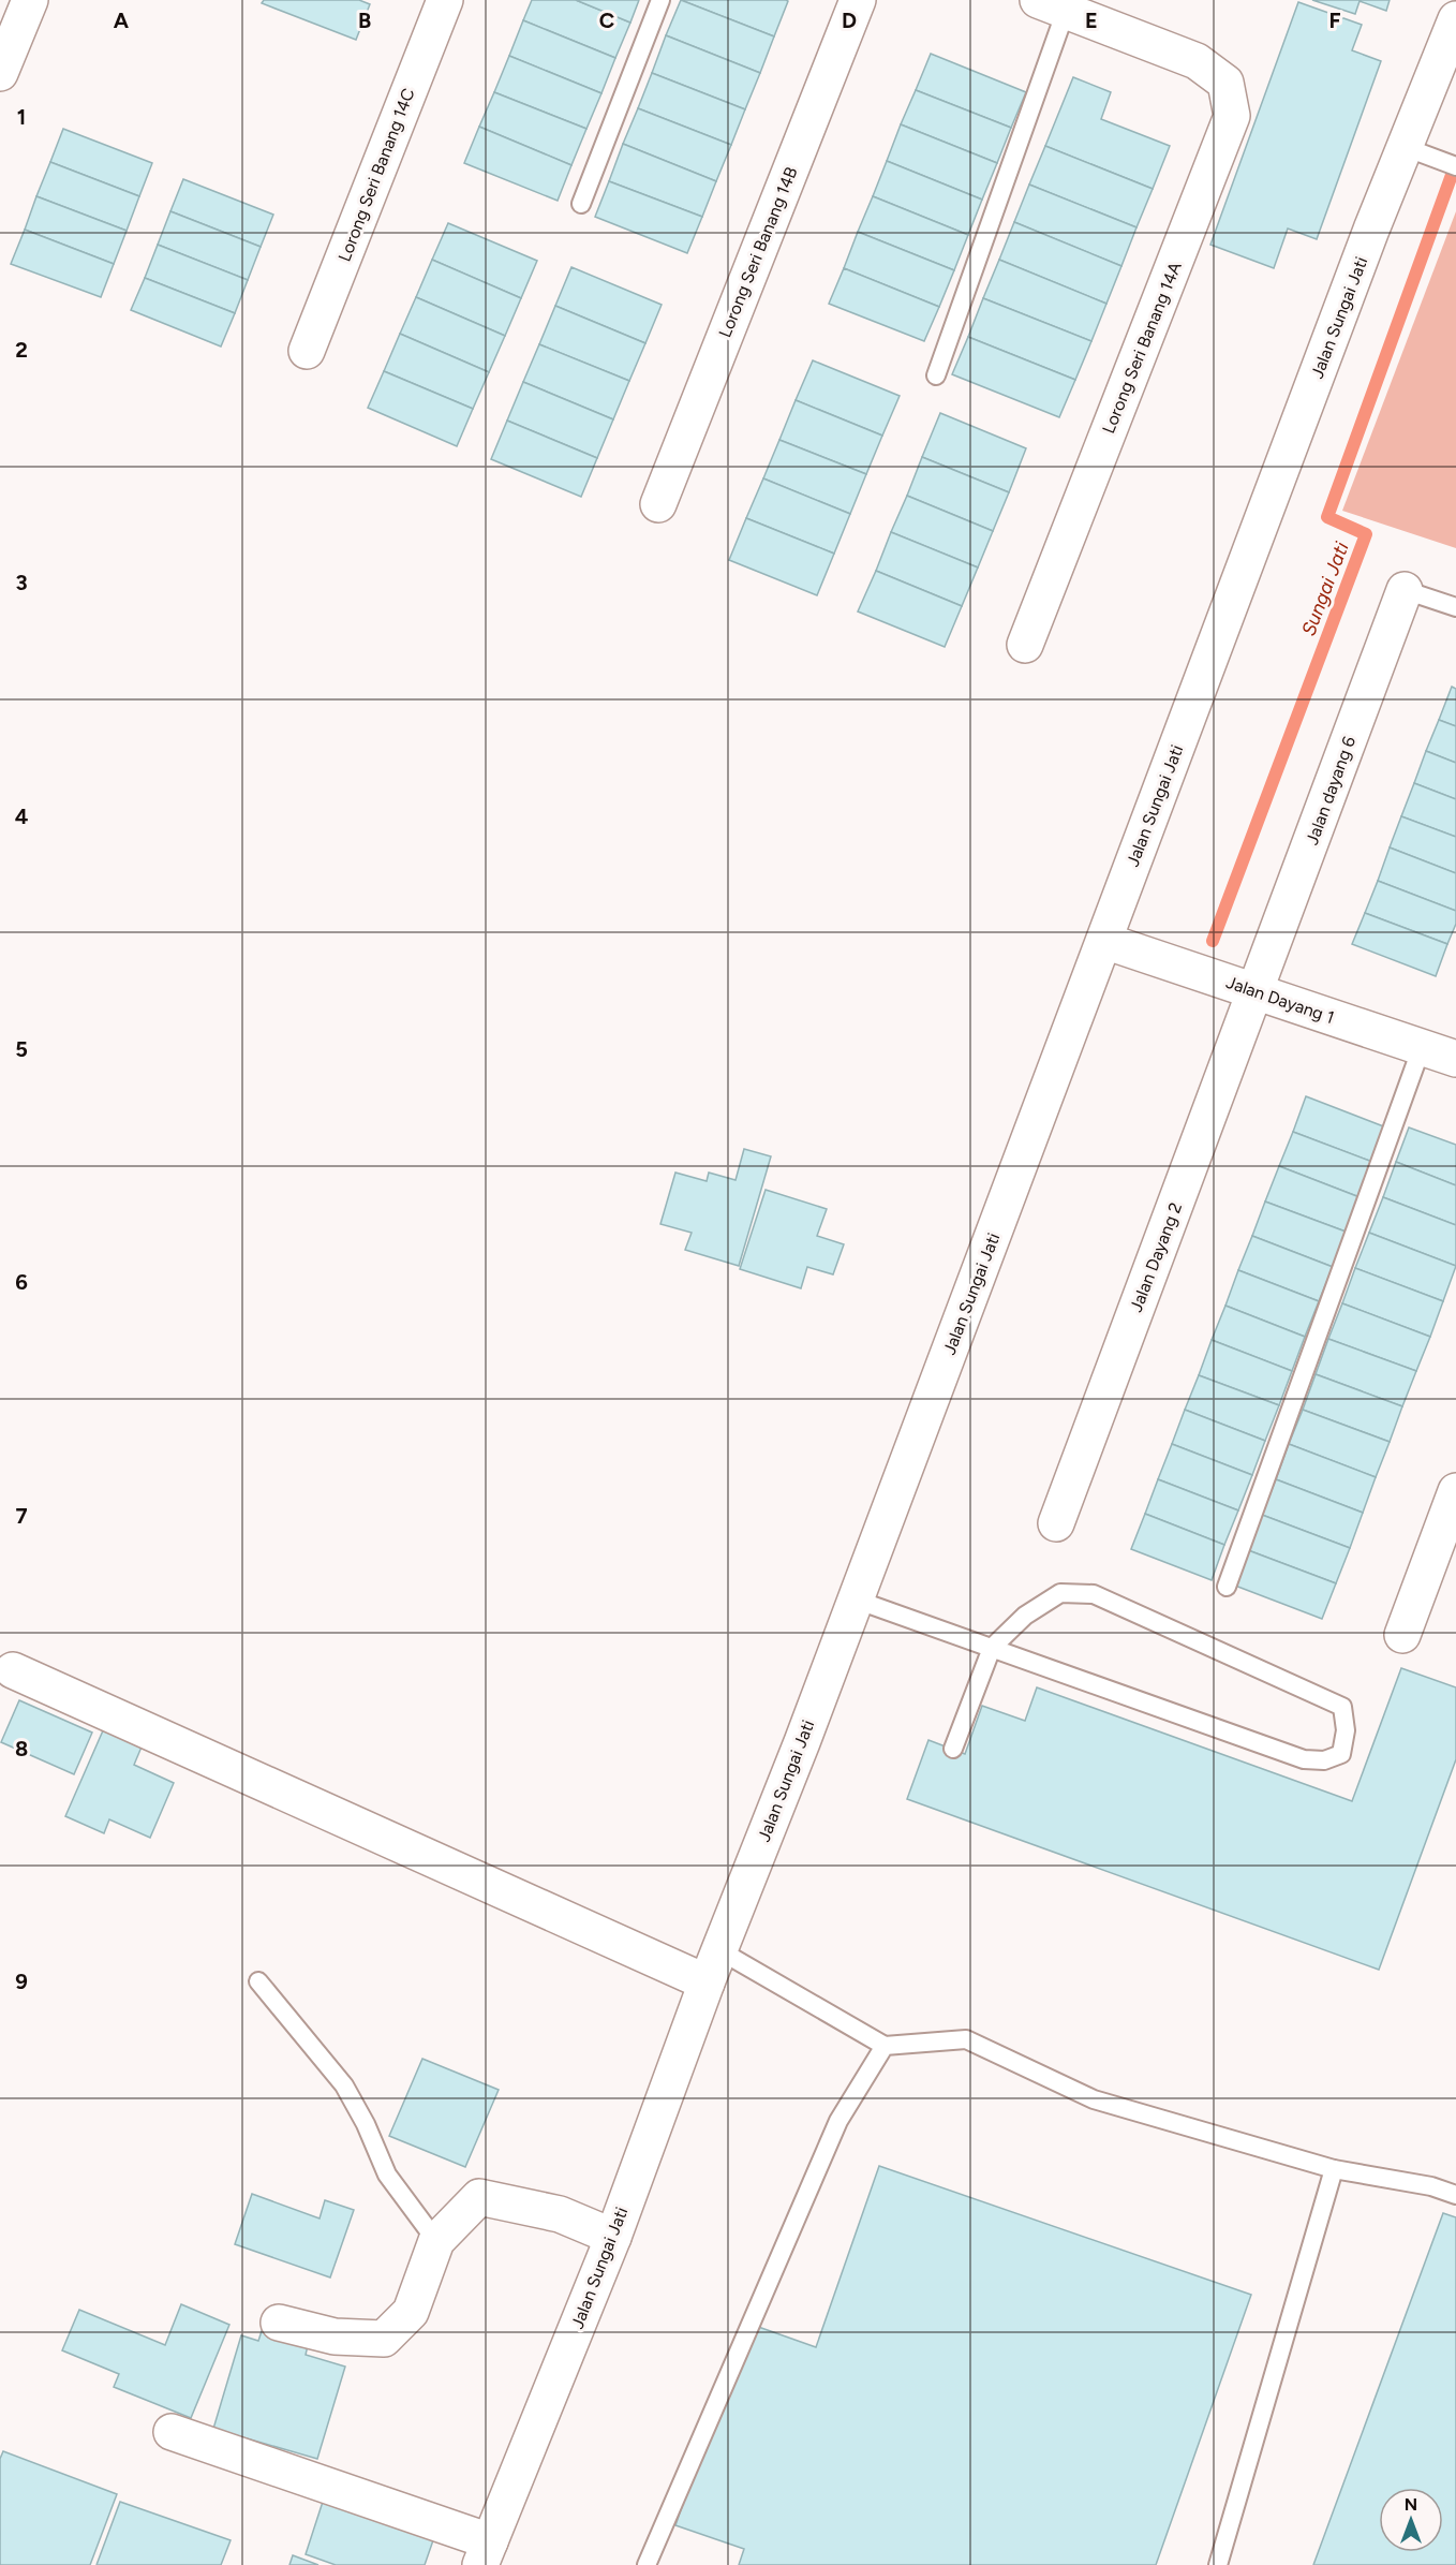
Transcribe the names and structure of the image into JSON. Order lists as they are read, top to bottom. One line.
{"streets":{"street":["Lorong Seri Banang 14C","Lorong Seri Banang 14B","Jalan Sungai Jati","Lorong Seri Banang 14A","Jalan dayang 6","Jalan Dayang 1","Jalan Dayang 2"]},"crossings":[["Jalan Sungai Jati","Jalan Dayang 1"],["Jalan dayang 6","Jalan Dayang 1"],["Jalan dayang 6","Jalan Dayang 2"],["Jalan Dayang 1","Jalan Dayang 2"]],"water":["Sungai Jati"],"north":"top","grid":{"columns":["A","B","C","D","E","F"],"rows":["1","2","3","4","5","6","7","8","9"]}}
